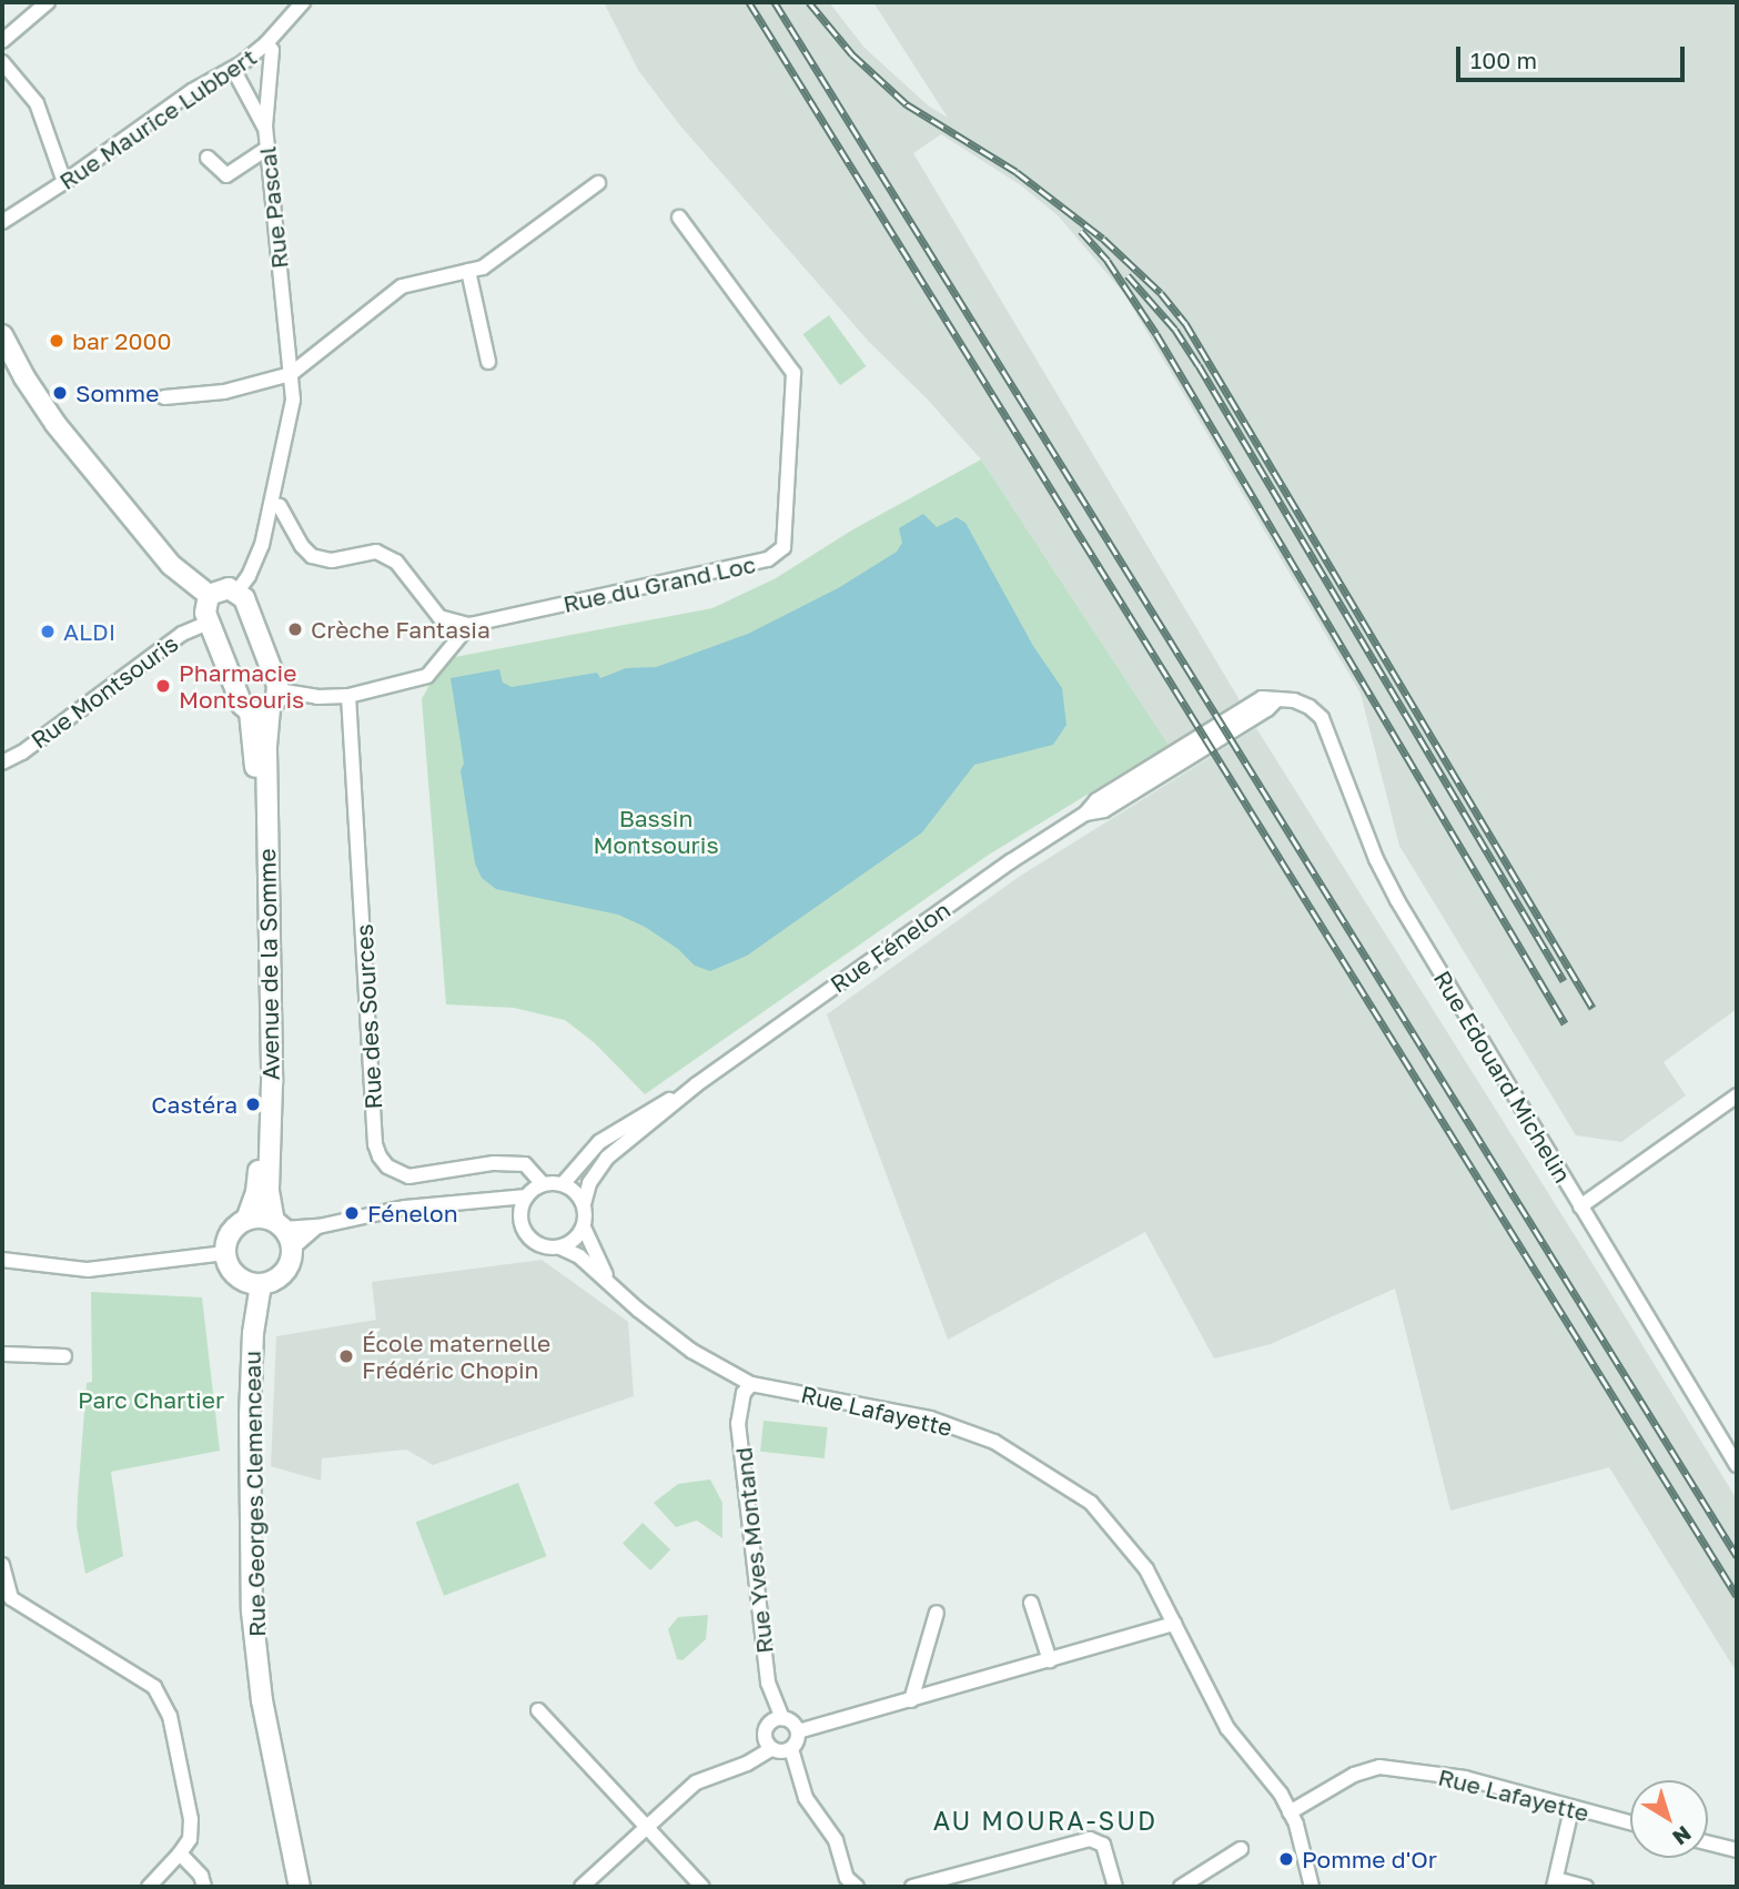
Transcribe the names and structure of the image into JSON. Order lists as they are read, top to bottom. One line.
{"streets":{"street":["Rue Maurice Lubbert","Rue Pascal","Rue du Grand Loc","Rue Montsouris","Rue Fénelon","Avenue de la Somme","Rue des Sources","Rue Edouard Michelin","Rue Lafayette","Rue Georges Clemenceau","Rue Yves Montand"]},"crossings":[["Rue Maurice Lubbert","Rue Pascal"],["Rue Fénelon","Rue des Sources"],["Rue Fénelon","Rue Edouard Michelin"],["Rue Fénelon","Rue Lafayette"],["Avenue de la Somme","Rue Georges Clemenceau"],["Rue des Sources","Rue Lafayette"],["Rue Lafayette","Rue Yves Montand"]],"districts":["AU MOURA-SUD"],"parks":["Bassin Montsouris","Parc Chartier"],"places":["bar 2000","Somme","Crèche Fantasia","ALDI","Pharmacie Montsouris","Castéra","Fénelon","École maternelle Frédéric Chopin","Pomme d'Or"],"scale_bar":"100 m","north":"bottom right"}
